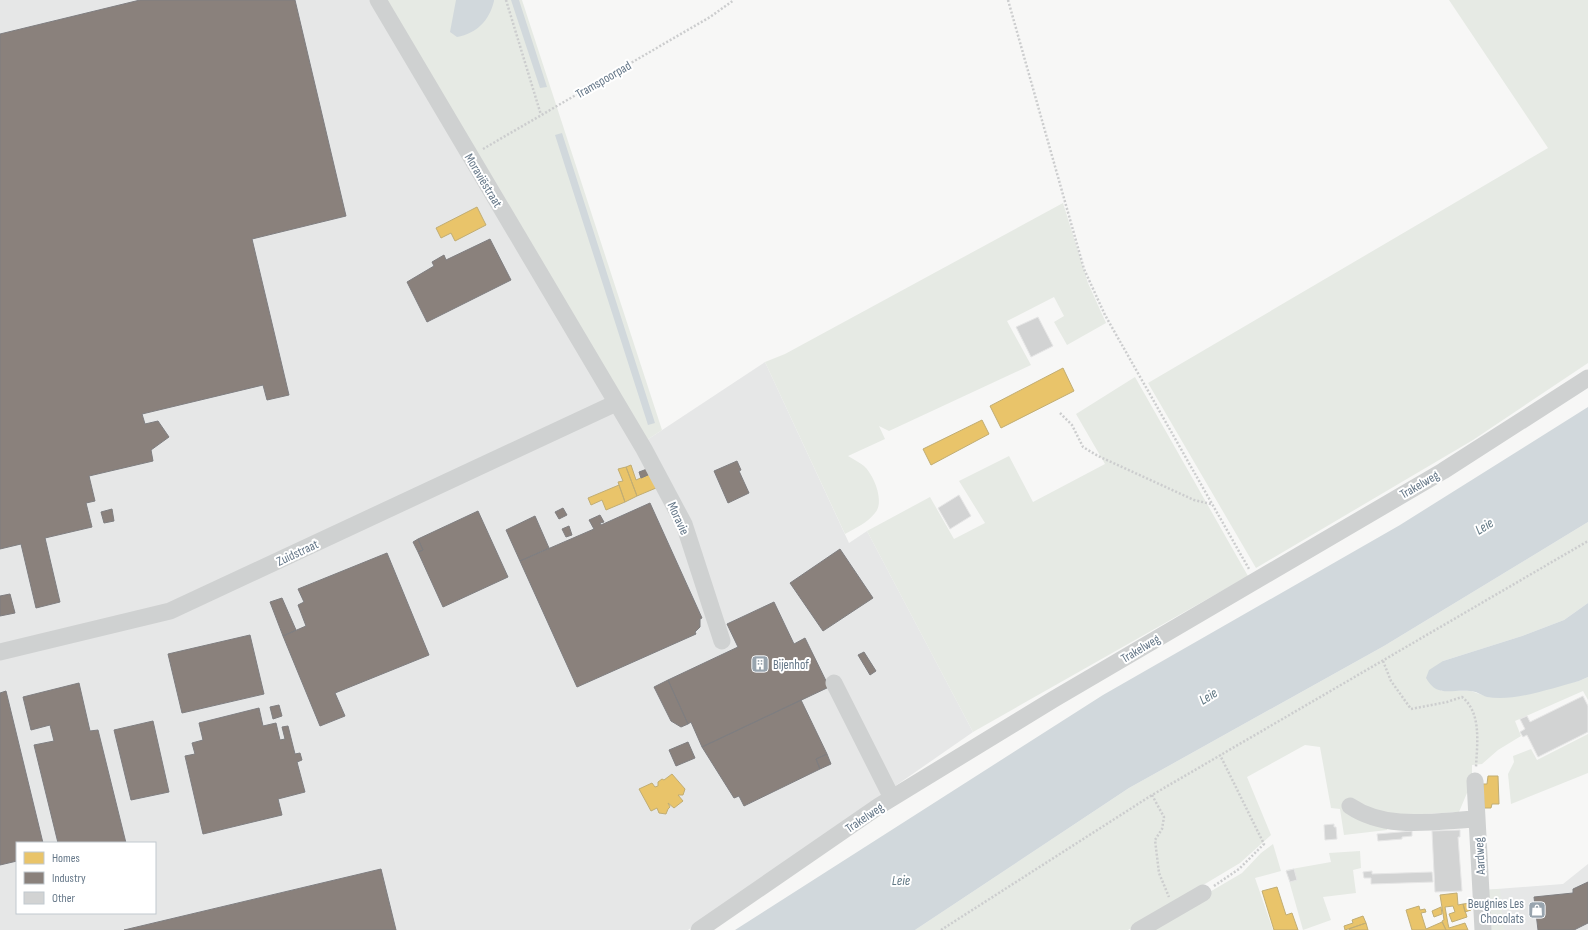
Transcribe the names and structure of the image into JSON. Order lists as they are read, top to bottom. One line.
{"streets":{"street":["Moraviëstraat","Trakelweg","Moravie","Zuidstraat","Aardweg"],"path":["Tramspoorpad"]},"crossings":[["Tramspoorpad","Moraviëstraat"],["Moraviëstraat","Moravie"],["Moravie","Zuidstraat"]],"water":["Leie"],"places":{"building":["Bijenhof"],"shop":["Beugnies Les Chocolats"]},"legend":["Homes","Industry","Other"]}
